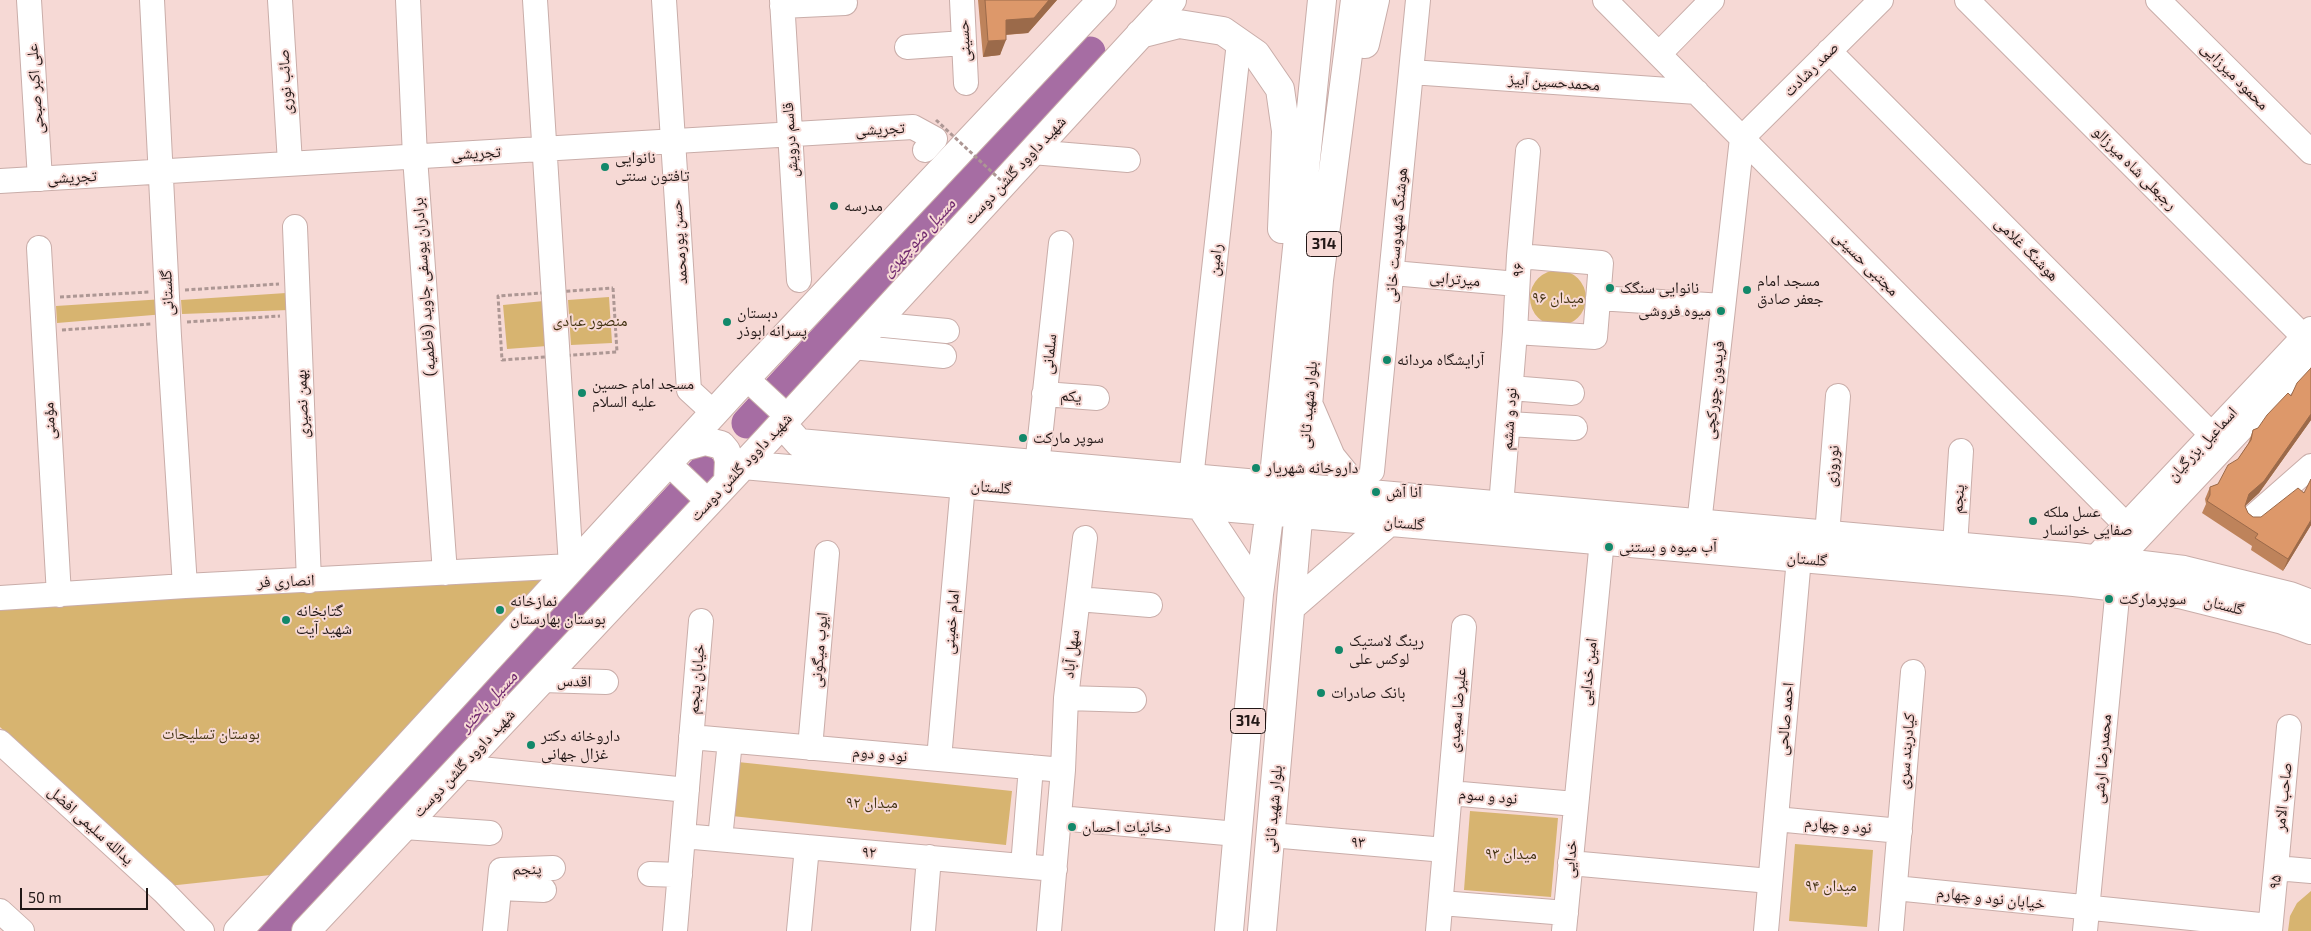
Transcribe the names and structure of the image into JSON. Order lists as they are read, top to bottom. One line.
{"streets":{"main road":["شهید داوود گلشن دوست","314","بلوار شهید ثانی","گلستان"],"street":["حسینی","صمد رشادت","محمود میرزایی","صائب نوری","محمدحسین آبیز","علی اکبر صبحی","تجریشی","قاسم درویش","رجبعلی شاه میرزالو","هوشنگ شهدوست خانی","حسن پورمحمد","هوشنگ غلامی","رامین","مجتبی حسینی","۹۶","میرترابی","برادران یوسفی جاوید (فاطمیه)","گلستانی","سلمانی","فریدون چورکچی","یکم","بهمن نصیری","نود و ششم","مؤمنی","اسماعیل بزرگیان","نوروزی","پنجم","انصاری فر","امام خمینی","ایوب میگونی","سهل آباد","امین خدایی","خیابان پنجم","اقدس","علیرضا سعیدی","احمد صالحی","کیادربند سری","نود و دوم","محمدرضا ارشی","نود و سوم","صاحب الامر","یدالله سلیمی افضل","نود و چهارم","۹۳","۹۲","خدایی","۹۵","خیابان نود و چهارم"]},"crossings":[["صمد رشادت","هوشنگ غلامی"],["صمد رشادت","مجتبی حسینی"],["صمد رشادت","فریدون چورکچی"],["صائب نوری","تجریشی"],["محمدحسین آبیز","هوشنگ شهدوست خانی"],["محمدحسین آبیز","مجتبی حسینی"],["علی اکبر صبحی","تجریشی"],["تجریشی","قاسم درویش"],["تجریشی","حسن پورمحمد"],["تجریشی","برادران یوسفی جاوید (فاطمیه)"],["تجریشی","گلستانی"],["رجبعلی شاه میرزالو","اسماعیل بزرگیان"],["شهید داوود گلشن دوست","گلستان"],["شهید داوود گلشن دوست","اقدس"],["هوشنگ شهدوست خانی","میرترابی"],["هوشنگ شهدوست خانی","گلستان"],["حسن پورمحمد","گلستان"],["هوشنگ غلامی","اسماعیل بزرگیان"],["رامین","گلستان"],["مجتبی حسینی","فریدون چورکچی"],["مجتبی حسینی","اسماعیل بزرگیان"],["۹۶","میرترابی"],["۹۶","نود و ششم"],["برادران یوسفی جاوید (فاطمیه)","انصاری فر"],["گلستانی","انصاری فر"],["سلمانی","یکم"],["سلمانی","گلستان"],["فریدون چورکچی","گلستان"],["بهمن نصیری","انصاری فر"],["بلوار شهید ثانی","گلستان"],["بلوار شهید ثانی","۹۳"],["نود و ششم","گلستان"],["مؤمنی","انصاری فر"],["اسماعیل بزرگیان","گلستان"],["اسماعیل بزرگیان","محمدرضا ارشی"],["نوروزی","گلستان"],["گلستان","پنجم"],["گلستان","امام خمینی"],["گلستان","امین خدایی"],["گلستان","احمد صالحی"],["گلستان","محمدرضا ارشی"],["امام خمینی","نود و دوم"],["ایوب میگونی","نود و دوم"],["سهل آباد","نود و دوم"],["سهل آباد","۹۲"],["امین خدایی","نود و سوم"],["امین خدایی","خدایی"],["خیابان پنجم","نود و دوم"],["علیرضا سعیدی","نود و سوم"],["احمد صالحی","نود و چهارم"],["کیادربند سری","نود و چهارم"],["کیادربند سری","خیابان نود و چهارم"],["محمدرضا ارشی","خیابان نود و چهارم"],["نود و سوم","۹۳"],["نود و سوم","خدایی"],["صاحب الامر","۹۵"],["۹۵","خیابان نود و چهارم"]],"water":["مسیل منوچهری","مسیل باختر"],"parks":["میدان ۹۶","منصور عبادی","بوستان تسلیحات","میدان ۹۲","میدان ۹۳","میدان ۹۴"],"places":["نانوایی تافتون سنتی","مدرسه","نانوایی سنگک","مسجد امام جعفر صادق","میوه فروشی","دبستان پسرانه ابوذر","آرایشگاه مردانه","مسجد امام حسین علیه السلام","سوپر مارکت","داروخانه شهریار","آنا آش","عسل ملکه صفایی خوانسار","آب میوه و بستنی","سوپرمارکت","نمازخانه بوستان بهارستان","گتابخانه شهید آیت","رینگ لاستیک لوکس علی","بانک صادرات","داروخانه دکتر غزال جهانی","دخانیات احسان"],"scale_bar":"50 m"}
